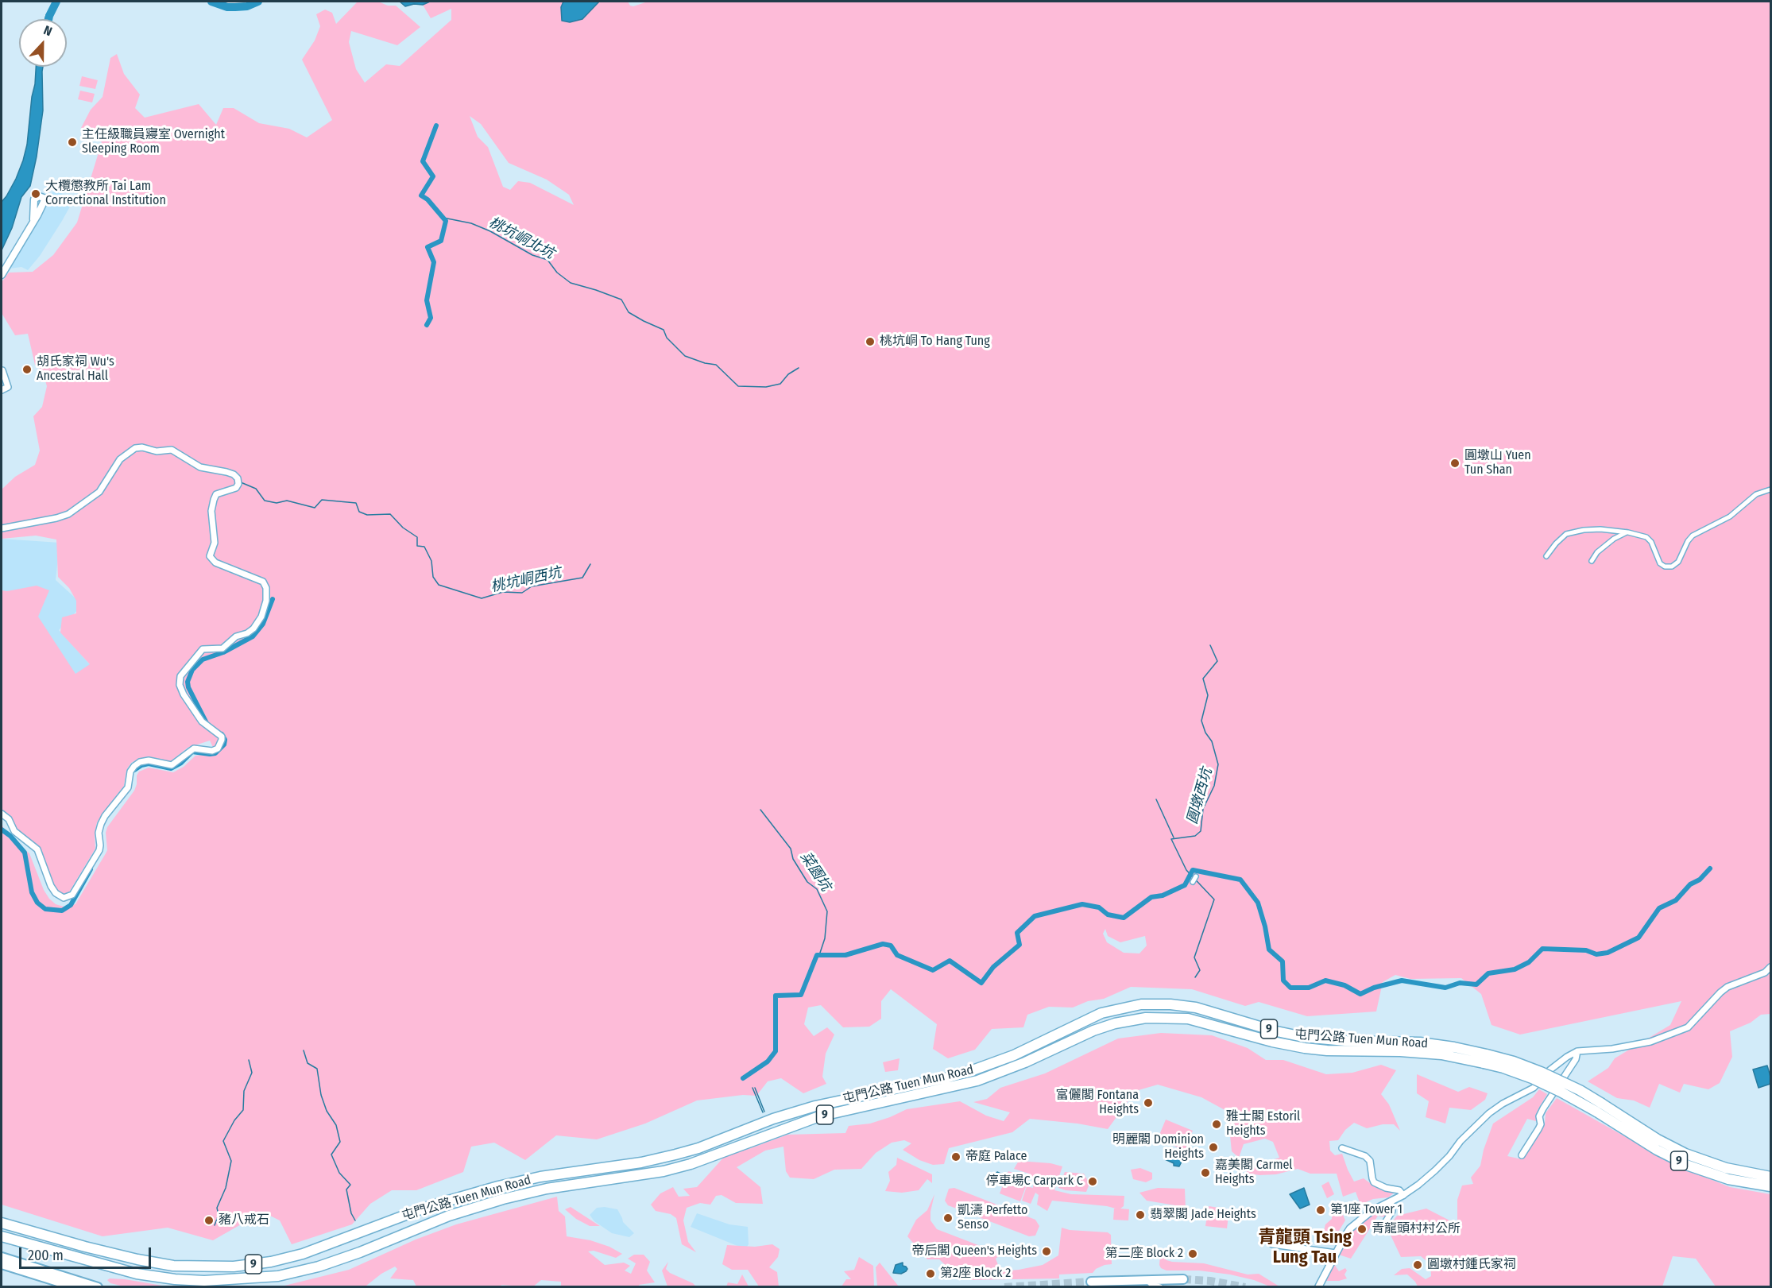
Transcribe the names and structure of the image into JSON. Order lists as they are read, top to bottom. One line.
{"streets":{"highway":["9","屯門公路 Tuen Mun Road"]},"districts":["青龍頭 Tsing Lung Tau"],"water":["桃坑峒北坑","桃坑峒西坑","圓墩西坑","菜園坑"],"places":["主任級職員寢室 Overnight Sleeping Room","大欖懲教所 Tai Lam Correctional Institution","桃坑峒 To Hang Tung","胡氏家祠 Wu's Ancestral Hall","圓墩山 Yuen Tun Shan","富儷閣 Fontana Heights","雅士閣 Estoril Heights","明麗閣 Dominion Heights","帝庭 Palace","嘉美閣 Carmel Heights","停車場C Carpark C","第1座 Tower 1","翡翠閣 Jade Heights","凱濤 Perfetto Senso","豬八戒石","青龍頭村村公所","帝后閣 Queen's Heights","第二座 Block 2","圓墩村鍾氏家祠","第2座 Block 2"],"scale_bar":"200 m","north":"top"}
